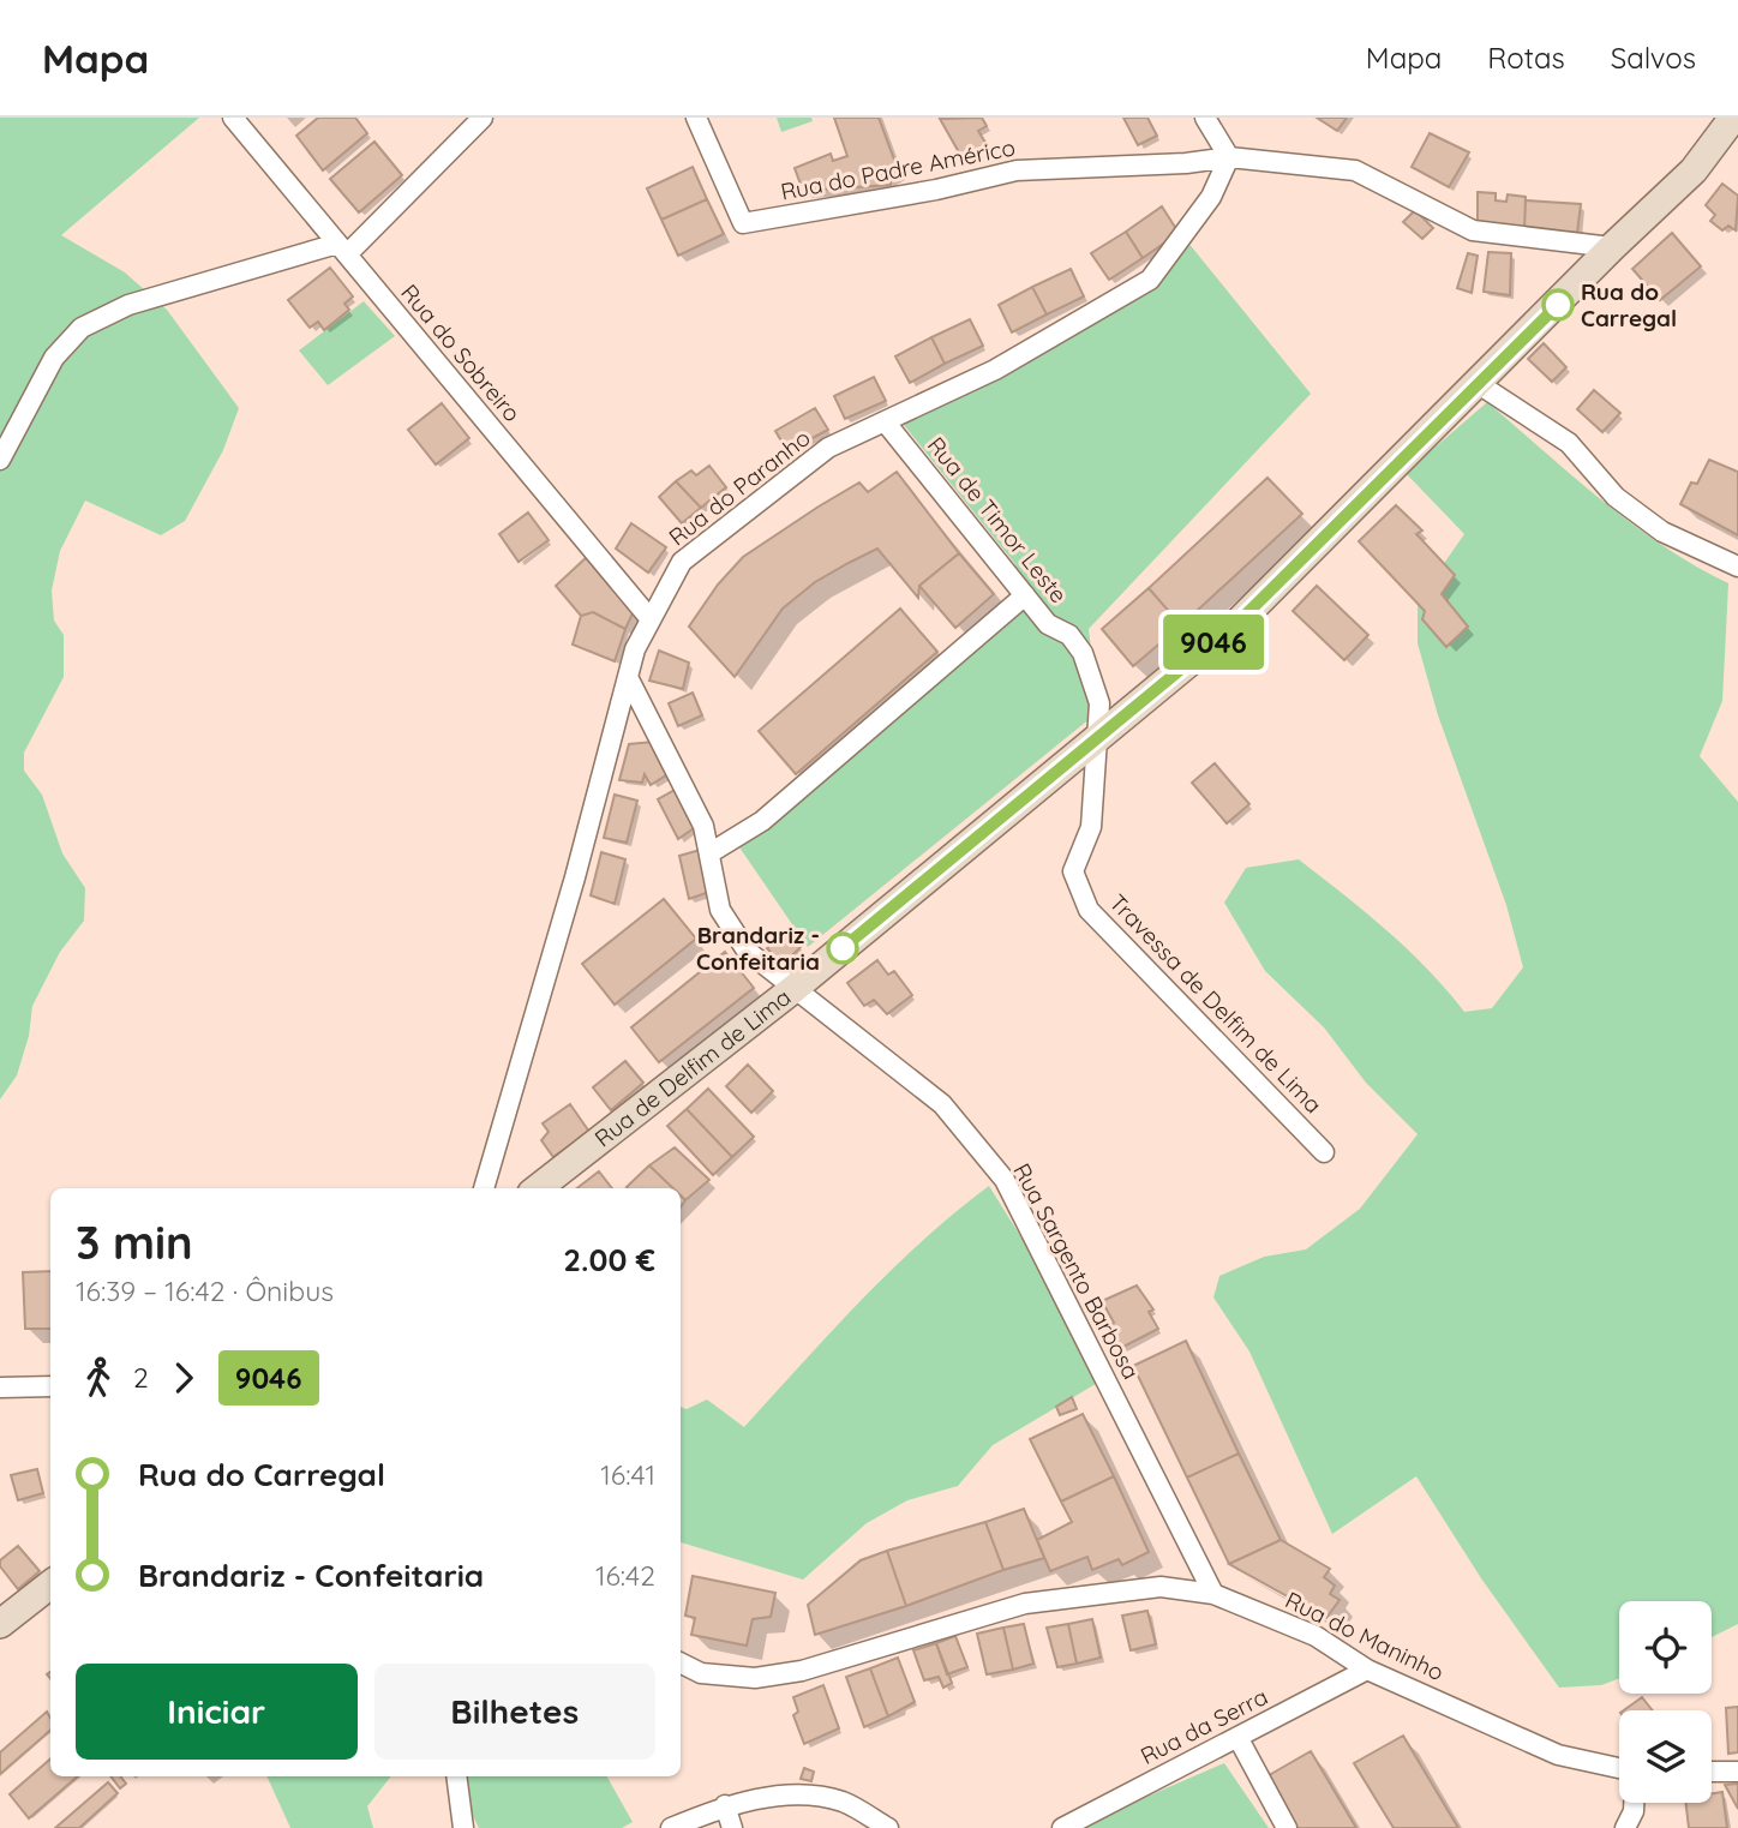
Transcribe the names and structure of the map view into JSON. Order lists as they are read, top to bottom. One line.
{"streets":{"main road":["Rua de Delfim de Lima"],"street":["Rua do Padre Américo","Rua do Sobreiro","Rua do Paranho","Rua de Timor Leste","Travessa de Delfim de Lima","Rua Sargento Barbosa","Rua do Maninho","Rua da Serra"]},"crossings":[["Rua do Padre Américo","Rua do Paranho"],["Rua do Sobreiro","Rua do Paranho"],["Rua do Paranho","Rua de Timor Leste"],["Rua do Paranho","Rua Sargento Barbosa"],["Rua de Timor Leste","Travessa de Delfim de Lima"],["Rua de Timor Leste","Rua de Delfim de Lima"],["Travessa de Delfim de Lima","Rua de Delfim de Lima"],["Rua de Delfim de Lima","Rua Sargento Barbosa"],["Rua Sargento Barbosa","Rua do Maninho"],["Rua do Maninho","Rua da Serra"]],"places":["Rua do Carregal","Brandariz - Confeitaria"],"lines":["bus line 9046"],"page":{"header":"Mapa","nav":["Mapa","Rotas","Salvos"],"on_map":"9046","heading":["3 min","16:39 – 16:42 · Ônibus","2.00 €"],"legs":["2","9046"],"list":[{"name":"Rua do Carregal","value":"16:41"},{"name":"Brandariz - Confeitaria","value":"16:42"}],"buttons":["Iniciar","Bilhetes"]}}
